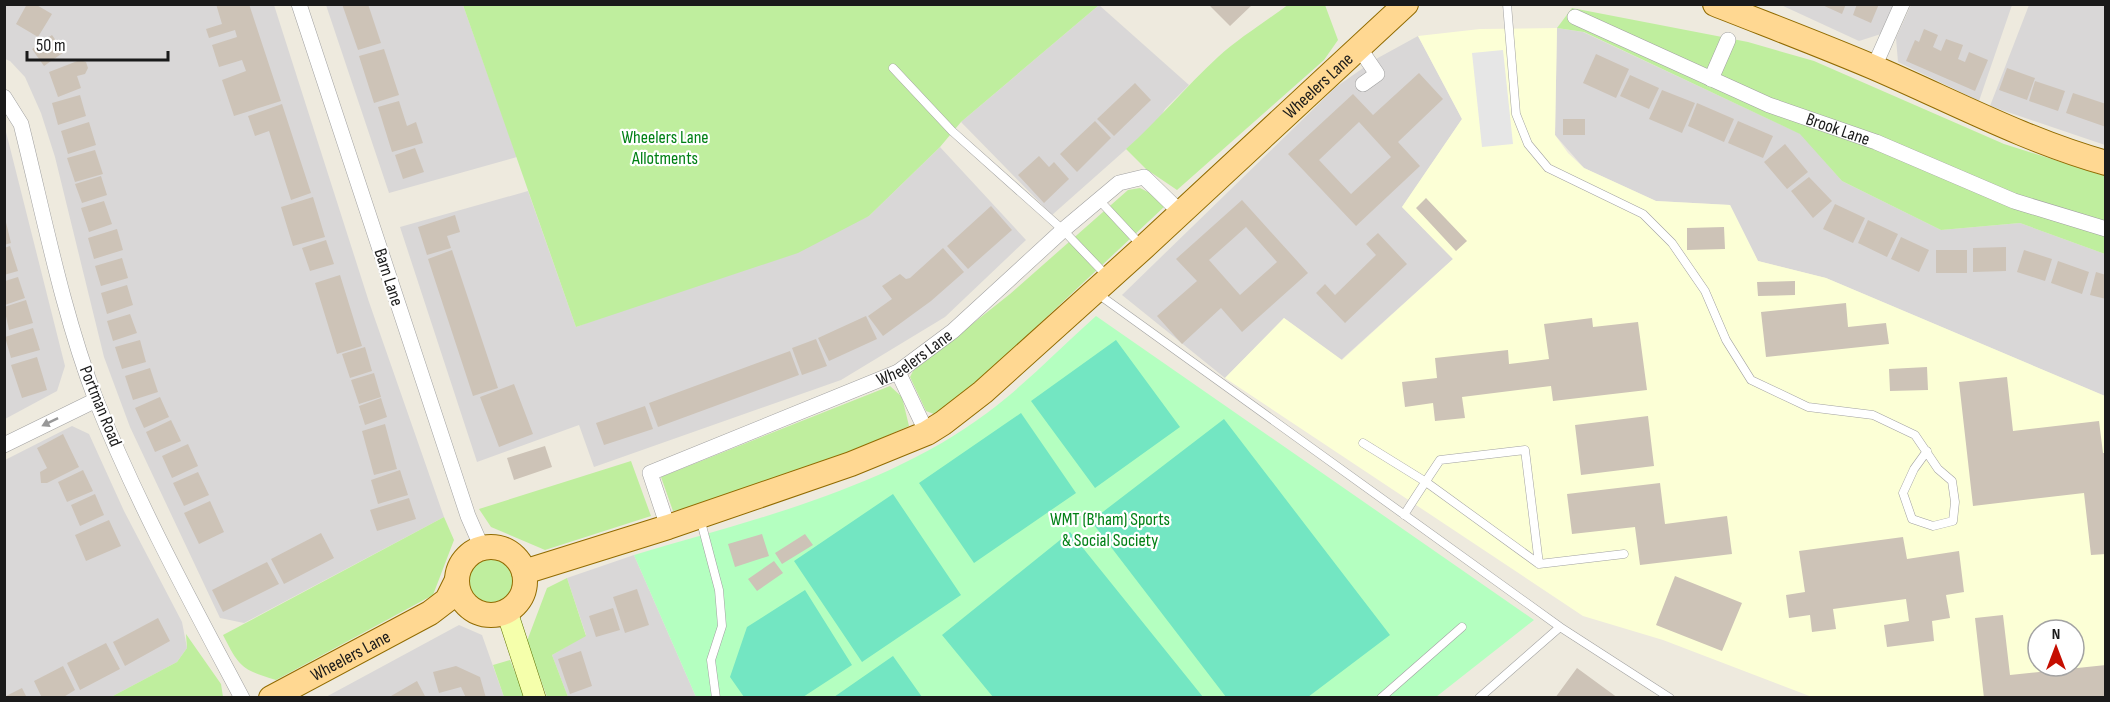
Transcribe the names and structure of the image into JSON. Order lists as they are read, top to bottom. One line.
{"streets":{"main road":["Wheelers Lane"],"street":["Brook Lane","Barn Lane","Portman Road"]},"crossings":[["Wheelers Lane","Barn Lane"]],"parks":["Wheelers Lane Allotments","WMT (B'ham) Sports & Social Society"],"scale_bar":"50 m","north":"top"}
